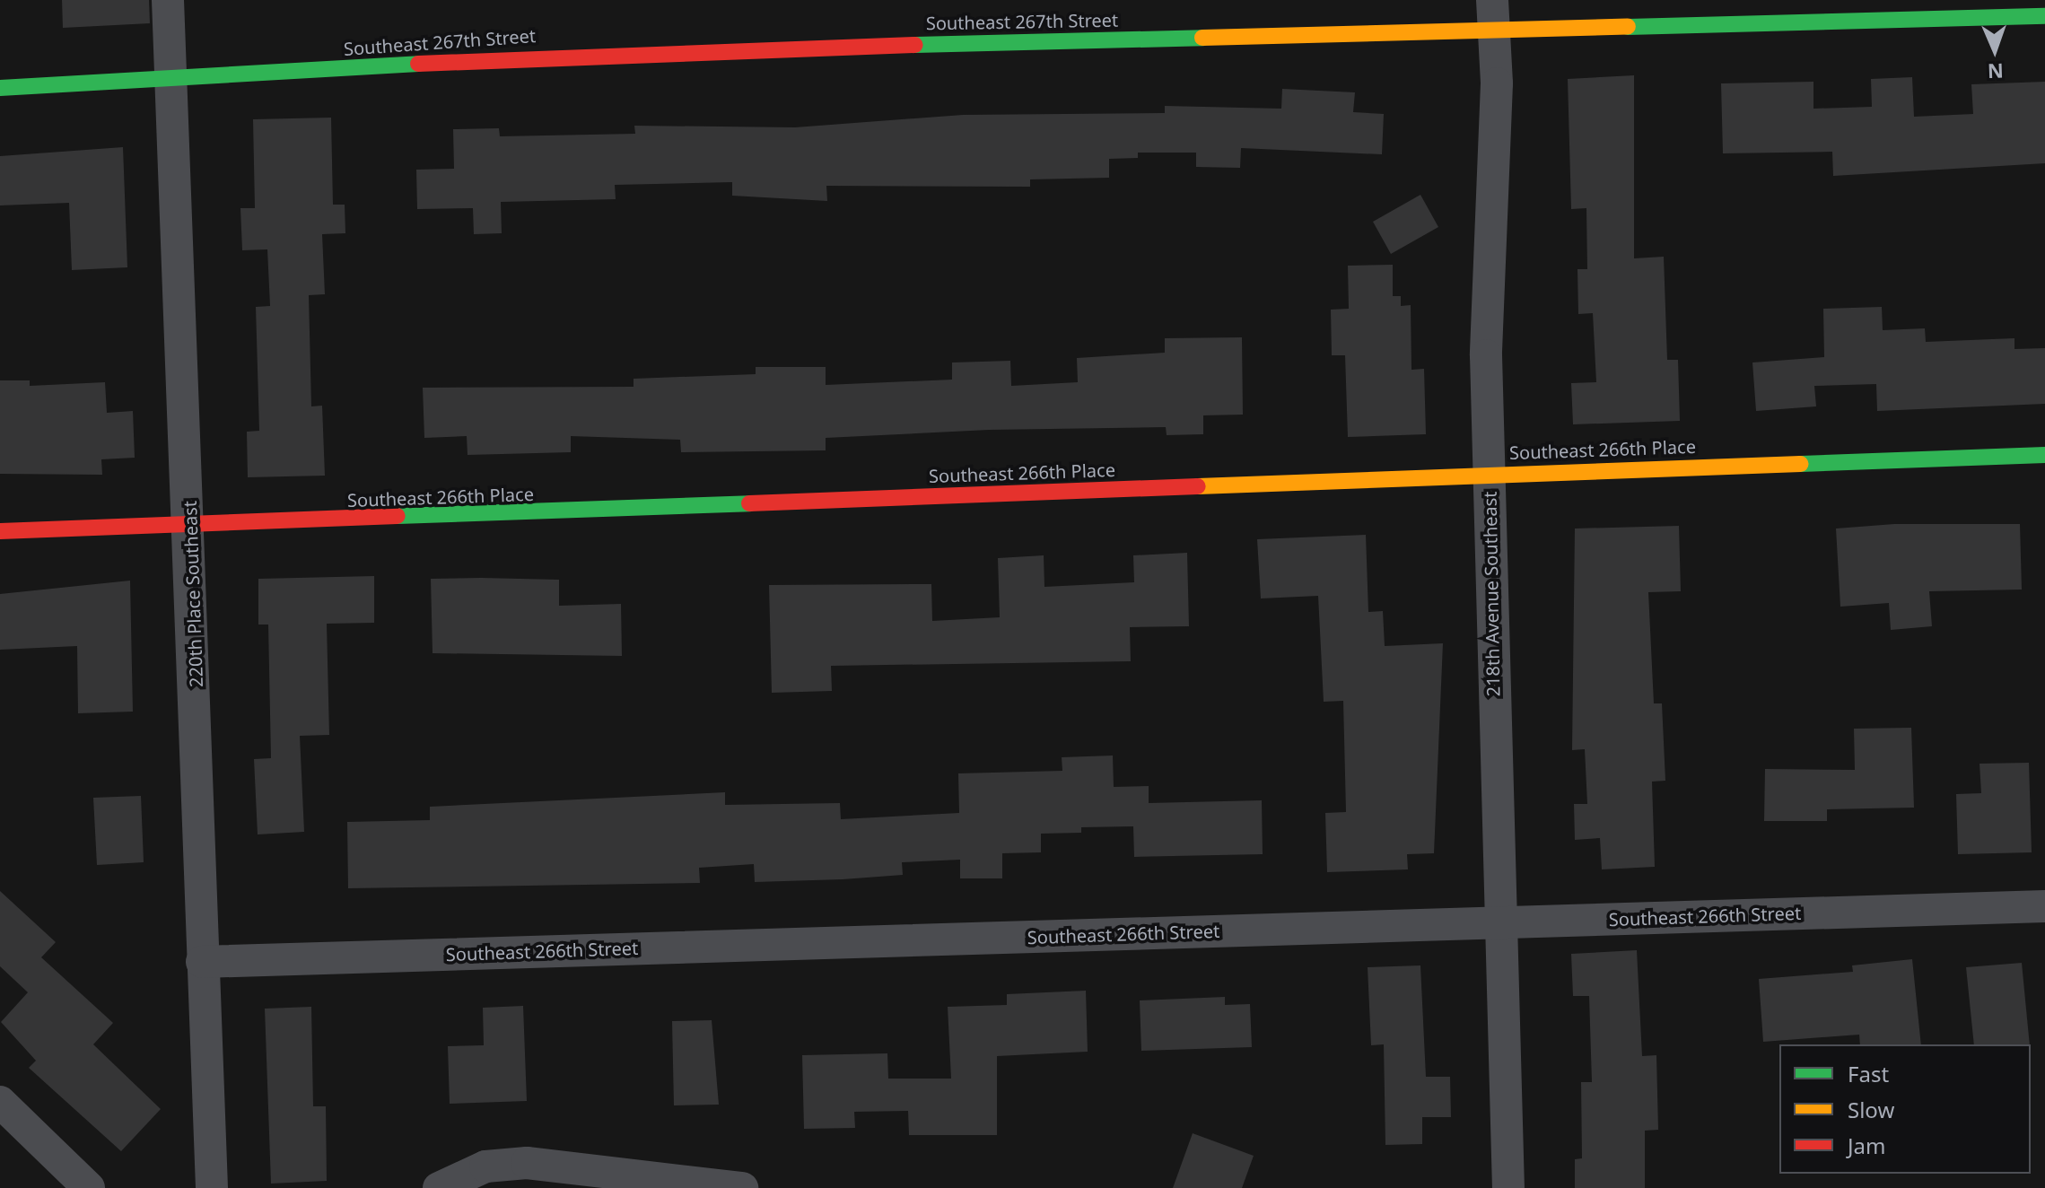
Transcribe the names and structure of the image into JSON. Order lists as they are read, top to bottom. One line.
{"streets":{"street":["Southeast 267th Street","Southeast 266th Place","220th Place Southeast","218th Avenue Southeast","Southeast 266th Street"]},"crossings":[["Southeast 267th Street","220th Place Southeast"],["Southeast 267th Street","218th Avenue Southeast"],["Southeast 266th Place","220th Place Southeast"],["Southeast 266th Place","218th Avenue Southeast"],["220th Place Southeast","Southeast 266th Street"],["218th Avenue Southeast","Southeast 266th Street"]],"legend":["Fast","Slow","Jam"],"north":"bottom"}
